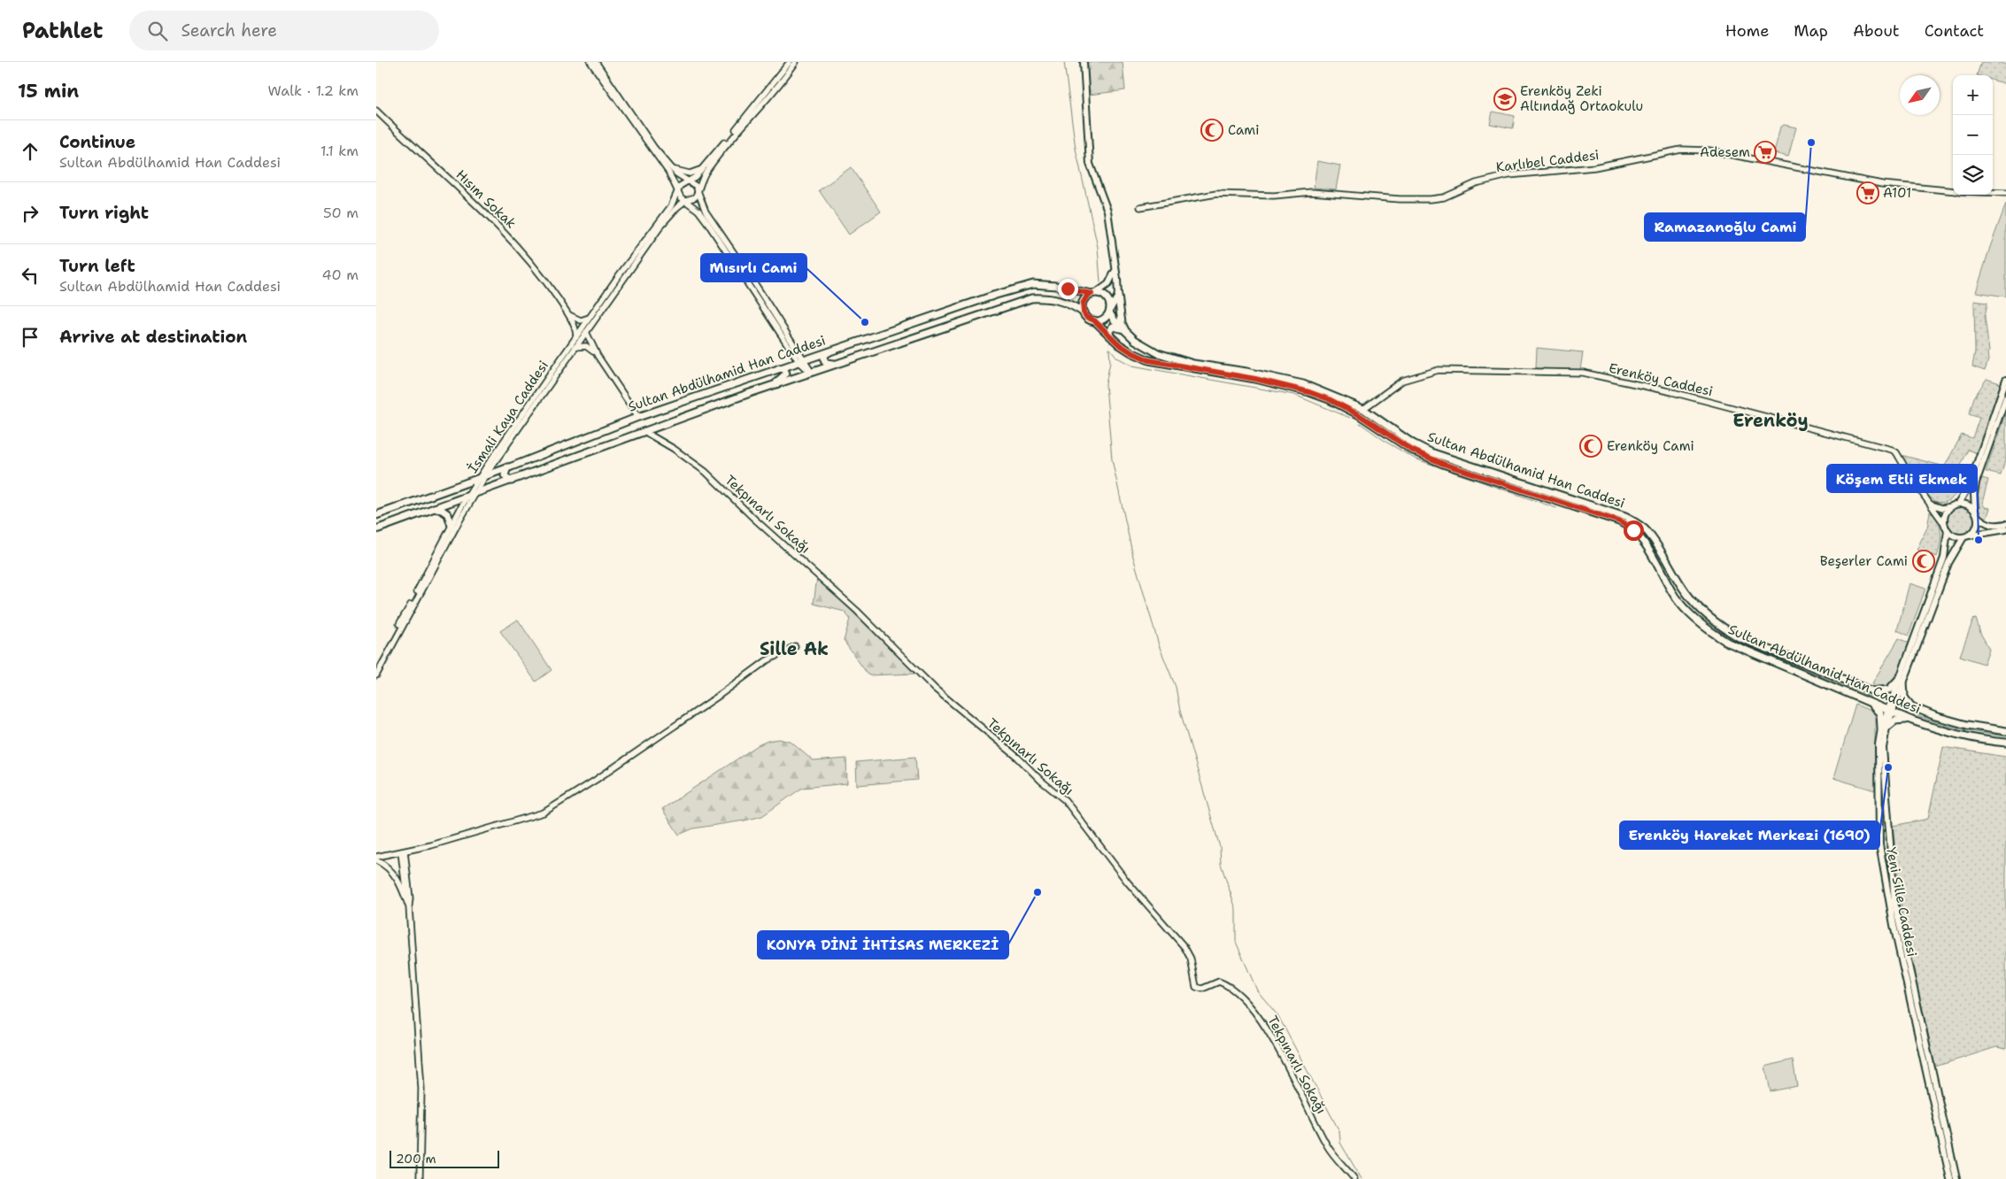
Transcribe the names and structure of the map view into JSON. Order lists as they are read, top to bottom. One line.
{"streets":{"main road":["Sultan Abdülhamid Han Caddesi","Yeni Sille Caddesi"],"street":["Karlıbel Caddesi","Hısım Sokak","Erenköy Caddesi","İsmali Kaya Caddesi","Tekpınarlı Sokağı"]},"crossings":[["Hısım Sokak","İsmali Kaya Caddesi"],["Sultan Abdülhamid Han Caddesi","Erenköy Caddesi"],["Sultan Abdülhamid Han Caddesi","İsmali Kaya Caddesi"],["Sultan Abdülhamid Han Caddesi","Yeni Sille Caddesi"],["Erenköy Caddesi","Yeni Sille Caddesi"]],"districts":["Erenköy","Sille Ak"],"places":{"school or university":["Erenköy Zeki Altındağ Ortaokulu"],"mosque":["Cami","Erenköy Cami","Beşerler Cami"],"other":["Ramazanoğlu Cami","Mısırlı Cami","Köşem Etli Ekmek","Erenköy Hareket Merkezi (1690)","KONYA DİNİ İHTİSAS MERKEZİ"],"supermarket":["Adesem","A101"]},"scale_bar":"200 m","north":"bottom left","page":{"header":"Pathlet","search":"Search here","nav":["Home","Map","About","Contact"],"heading":["15 min","Walk · 1.2 km"],"map_buttons":["+","−"],"list":[["Continue","Sultan Abdülhamid Han Caddesi","1.1 km"],["Turn right","50 m"],["Turn left","Sultan Abdülhamid Han Caddesi","40 m"],"Arrive at destination"],"scale":"200 m"}}
